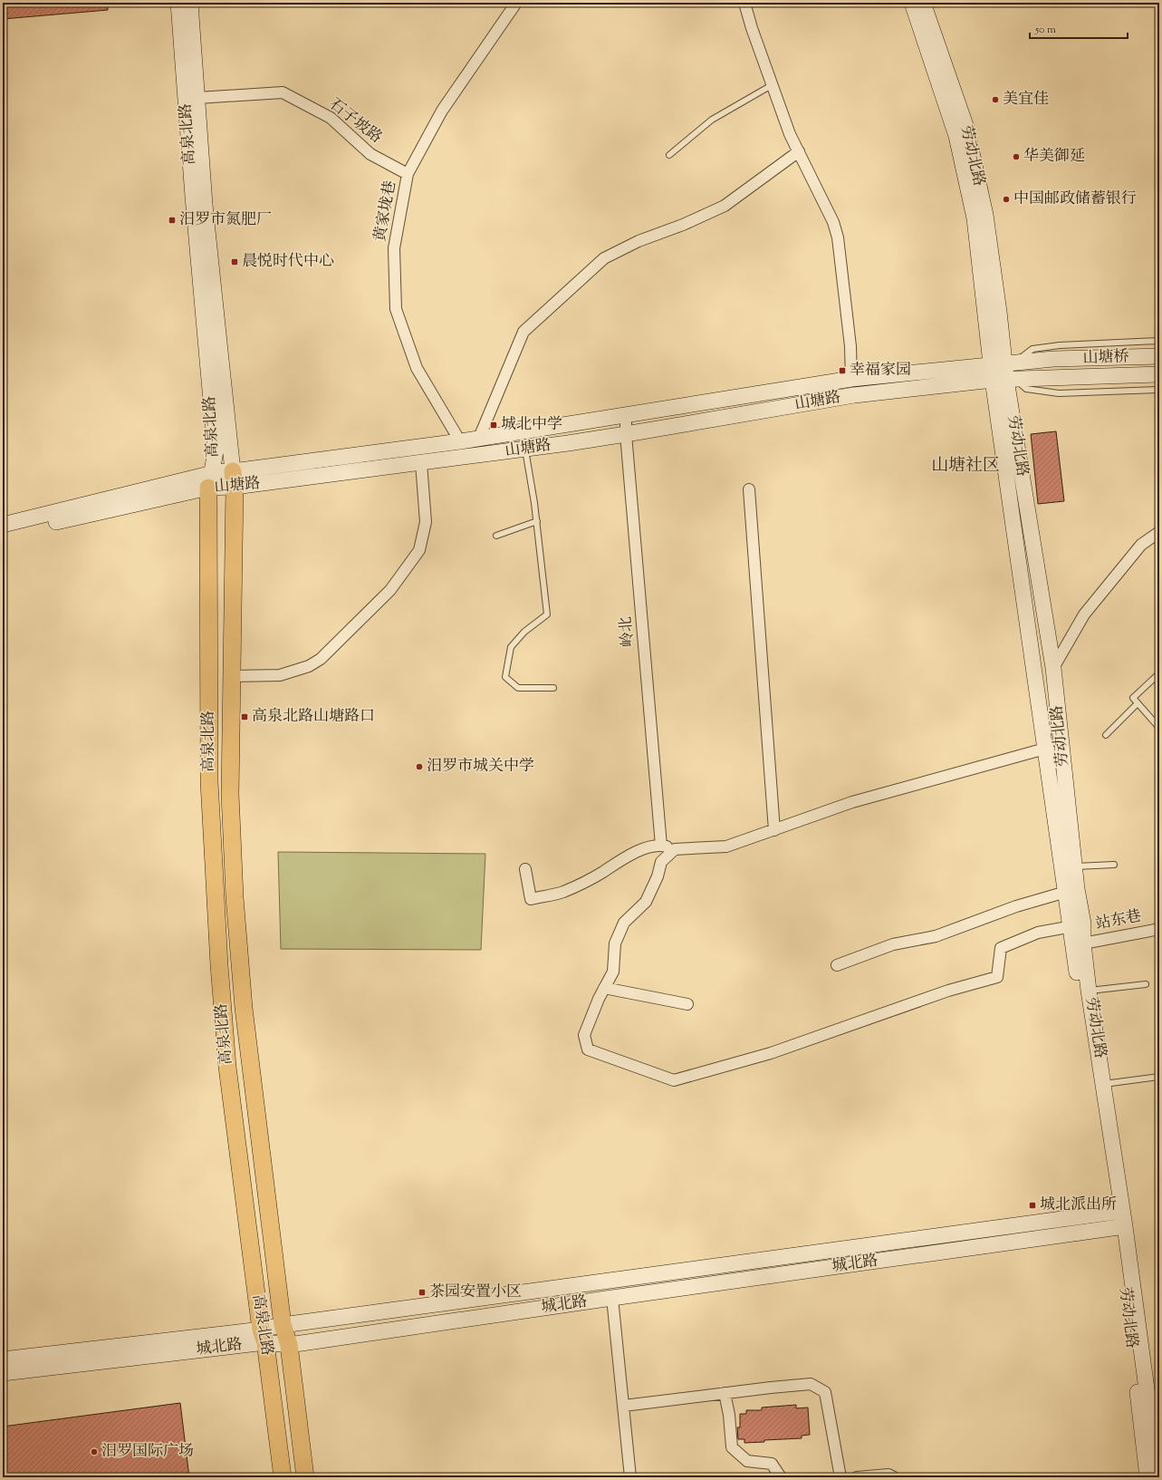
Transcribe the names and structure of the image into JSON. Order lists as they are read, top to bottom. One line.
{"streets":{"main road":["高泉北路"],"street":["石子坡路","劳动北路","黄家垅巷","山塘桥","山塘路","岭北","站东巷","城北路"]},"crossings":[["石子坡路","高泉北路"],["石子坡路","黄家垅巷"],["高泉北路","山塘路"],["高泉北路","城北路"],["劳动北路","山塘路"],["劳动北路","站东巷"],["劳动北路","城北路"],["黄家垅巷","山塘路"],["山塘桥","山塘路"],["山塘路","岭北"]],"districts":["山塘社区"],"places":{"other":["美宜佳","华美御延","中国邮政储蓄银行","汨罗市城关中学","汨罗国际广场"],"transit":["汨罗市氮肥厂","晨悦时代中心","幸福家园","城北中学","高泉北路山塘路口","城北派出所","茶园安置小区"]},"scale_bar":"50 m"}
